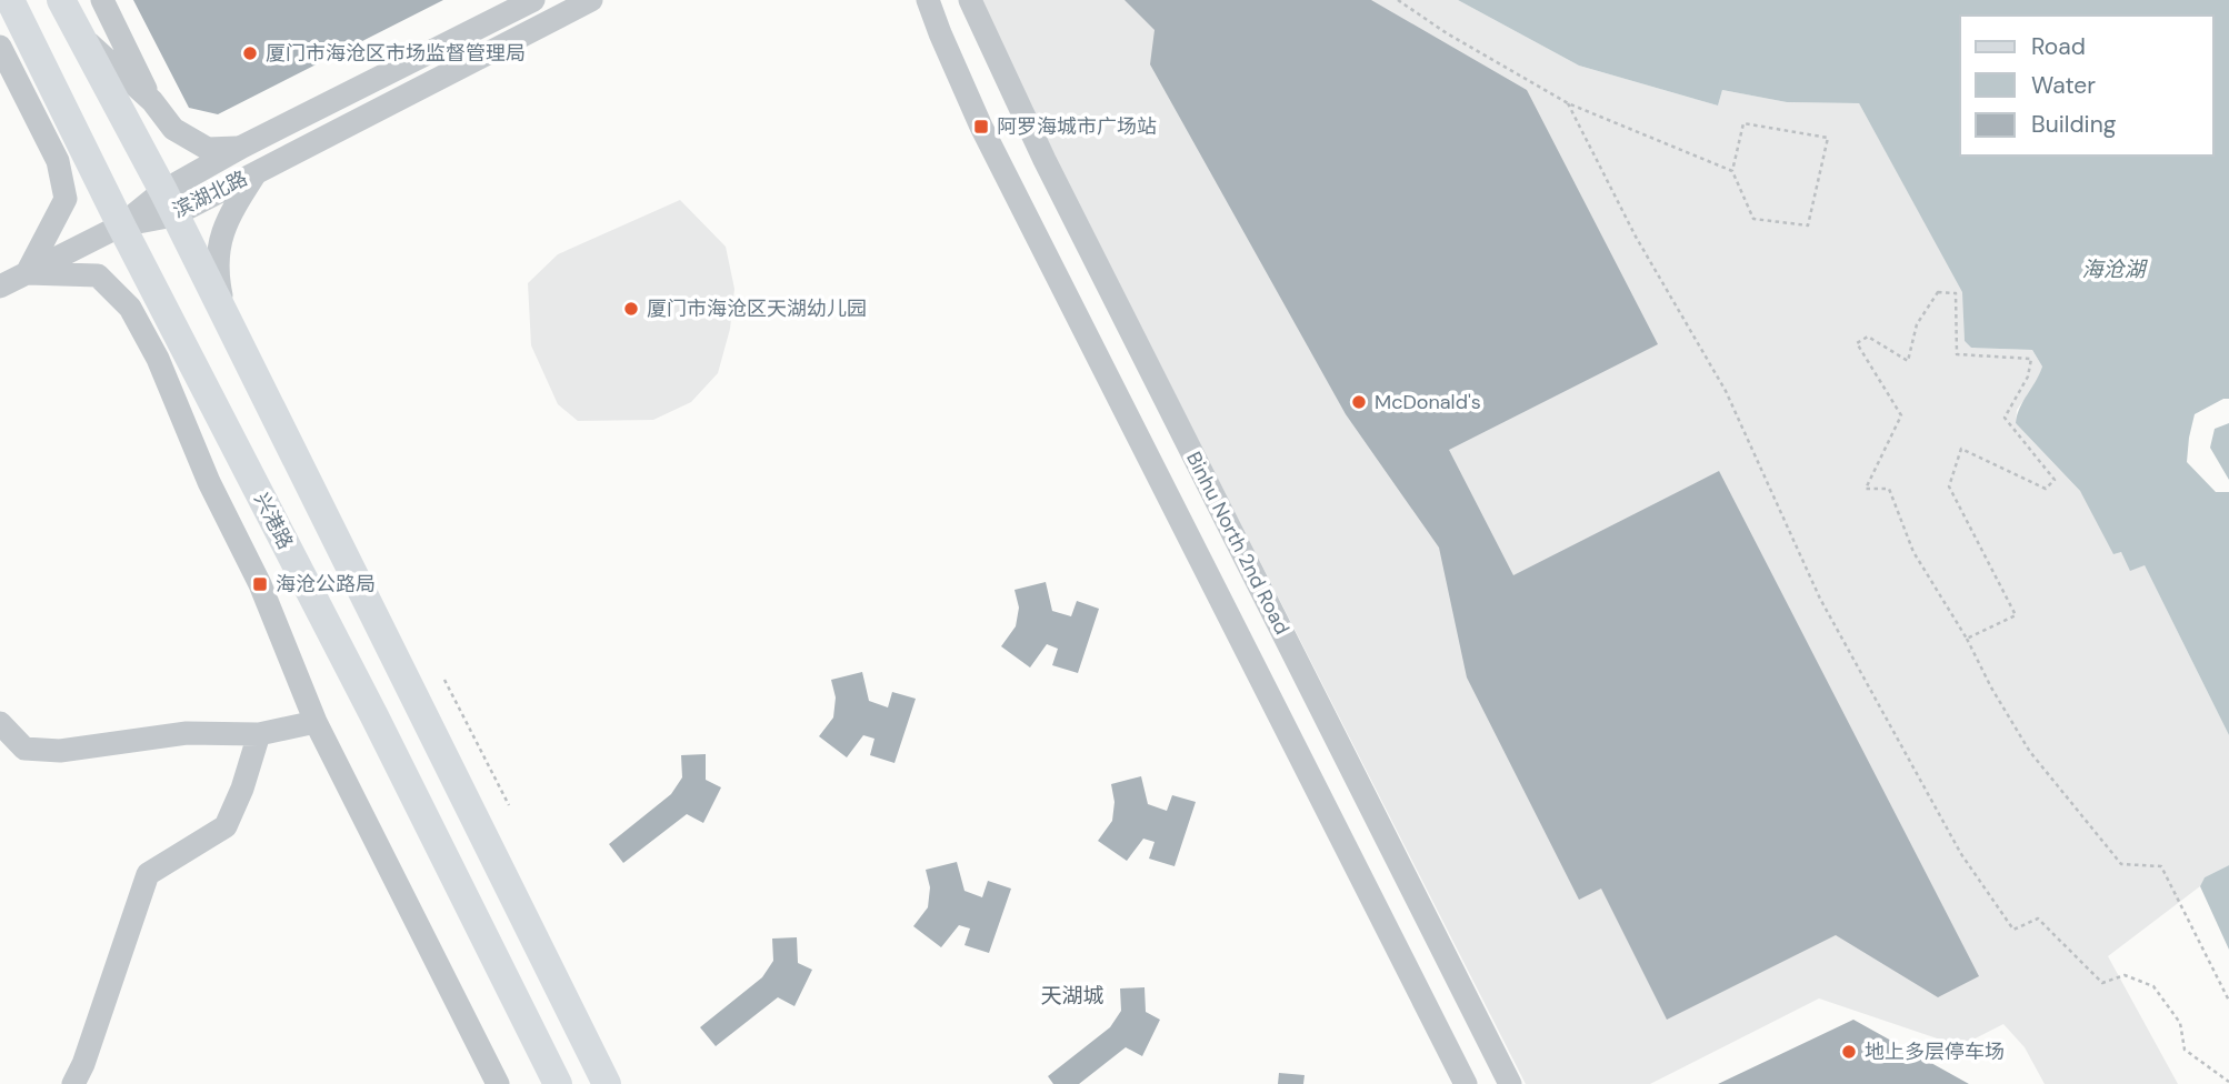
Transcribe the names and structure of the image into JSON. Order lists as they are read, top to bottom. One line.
{"streets":{"main road":["兴港路"],"street":["滨湖北路","Binhu North 2nd Road"]},"crossings":[["滨湖北路","兴港路"]],"districts":["天湖城"],"water":["海沧湖"],"places":{"other":["厦门市海沧区市场监督管理局","厦门市海沧区天湖幼儿园","McDonald's","地上多层停车场"],"transit":["阿罗海城市广场站","海沧公路局"]},"legend":["Road","Water","Building"]}
